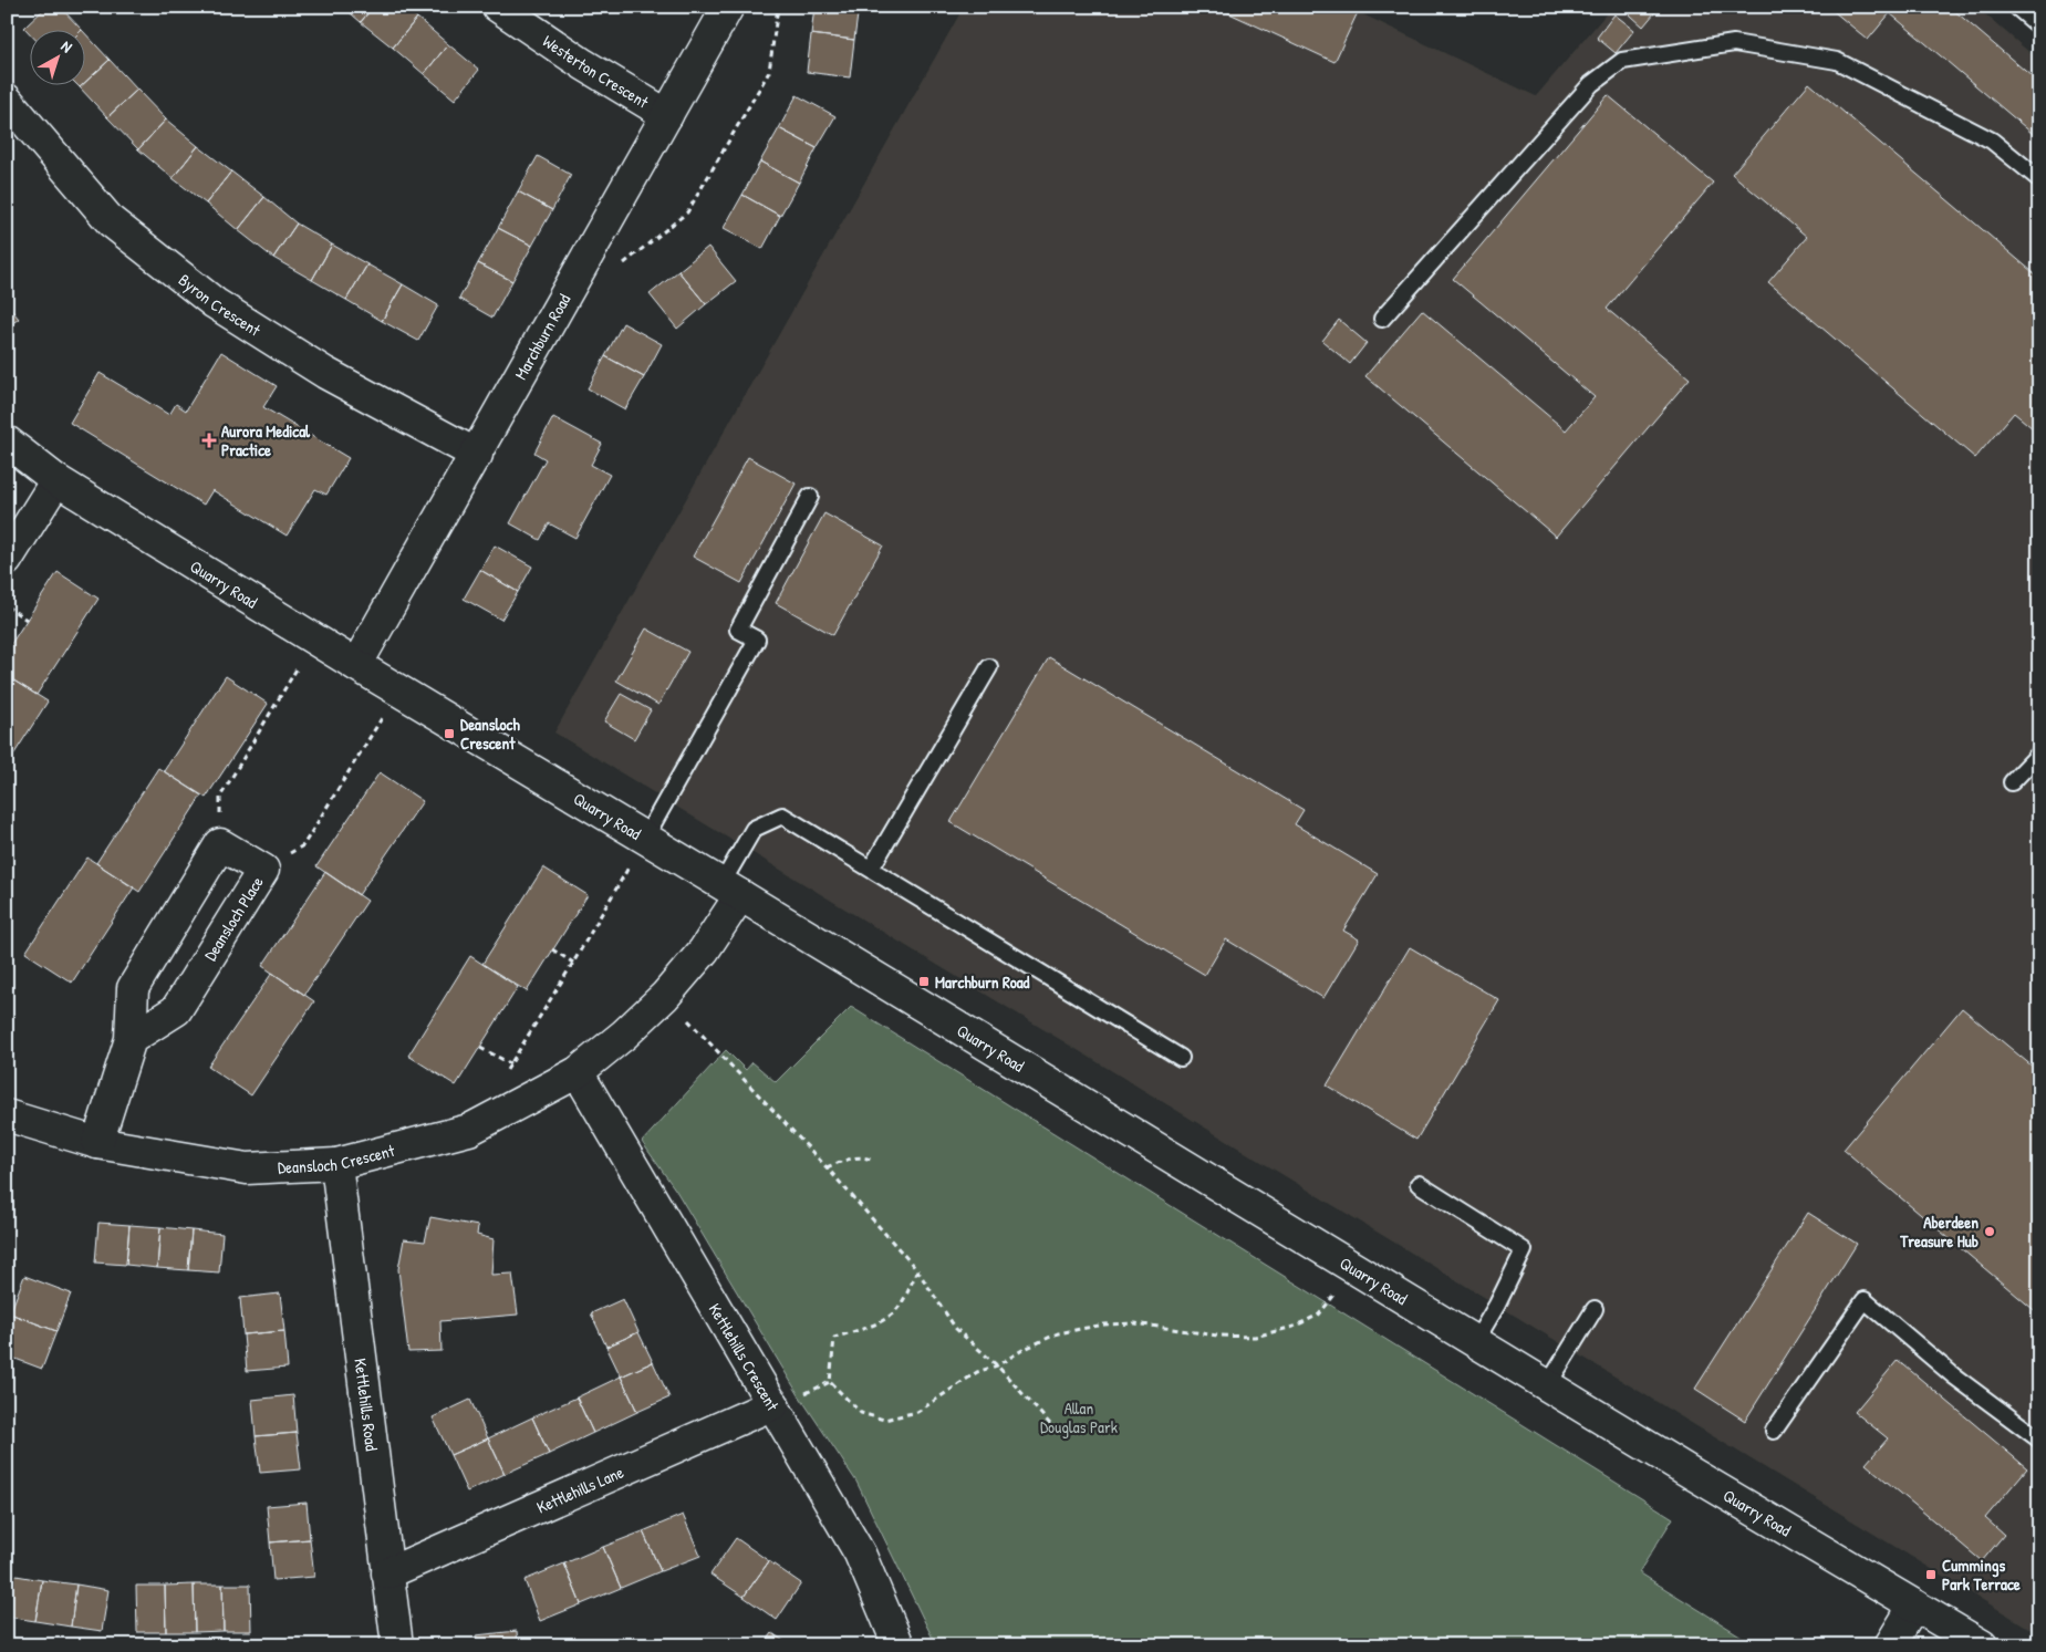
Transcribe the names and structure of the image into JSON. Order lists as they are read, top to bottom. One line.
{"streets":{"street":["Westerton Crescent","Byron Crescent","Marchburn Road","Quarry Road","Deansloch Place","Deansloch Crescent","Kettlehills Crescent","Kettlehills Road","Kettlehills Lane"]},"crossings":[["Westerton Crescent","Marchburn Road"],["Byron Crescent","Marchburn Road"],["Marchburn Road","Quarry Road"],["Quarry Road","Deansloch Crescent"],["Deansloch Crescent","Kettlehills Crescent"],["Deansloch Crescent","Kettlehills Road"],["Kettlehills Crescent","Kettlehills Lane"],["Kettlehills Road","Kettlehills Lane"]],"parks":["Allan Douglas Park"],"places":{"health":["Aurora Medical Practice"],"transit":["Deansloch Crescent","Marchburn Road","Cummings Park Terrace"],"other":["Aberdeen Treasure Hub"]},"north":"top right"}
